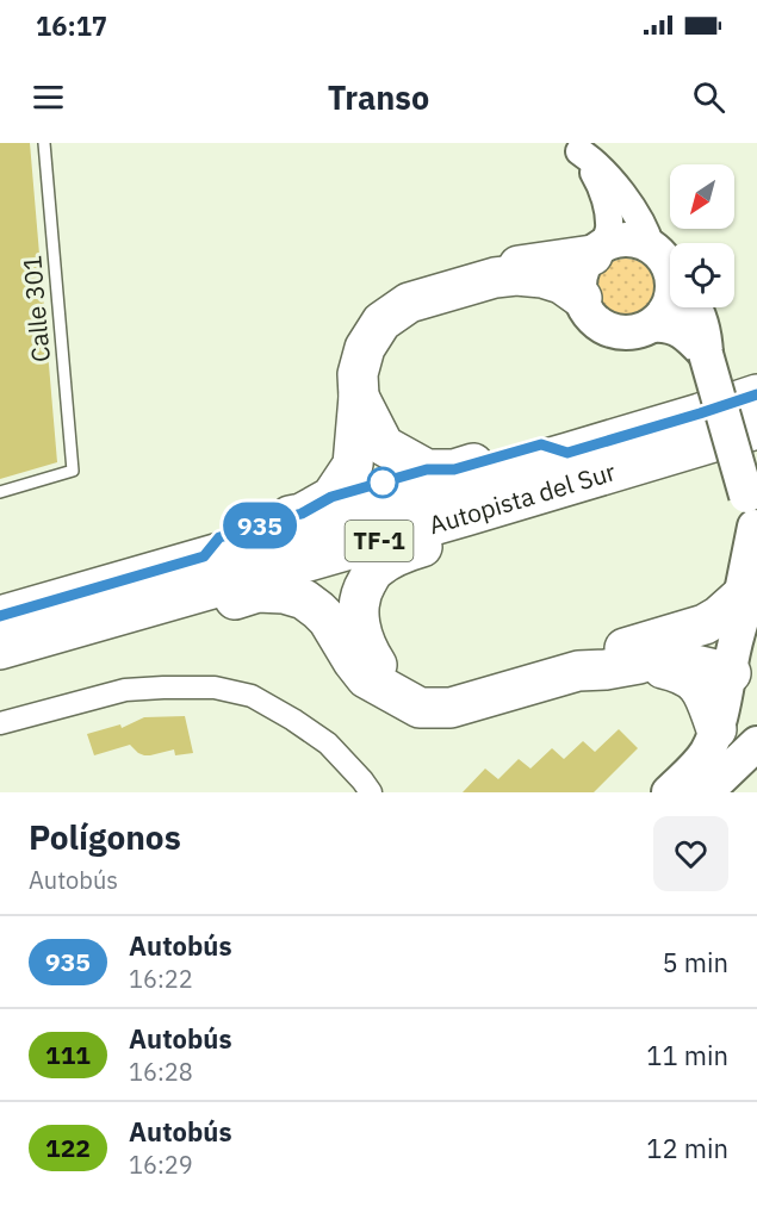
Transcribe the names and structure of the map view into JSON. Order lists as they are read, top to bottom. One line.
{"streets":{"highway":["Autopista del Sur","TF-1"],"lane":["Calle 301"]},"lines":["bus line 935"],"north":"bottom left","page":{"status":"16:17","header":"Transo","on_map":"935","heading":["Polígonos","Autobús"],"list":[{"mark":"935","name":"Autobús","note":"16:22","value":"5 min"},{"mark":"111","name":"Autobús","note":"16:28","value":"11 min"},{"mark":"122","name":"Autobús","note":"16:29","value":"12 min"}]}}
